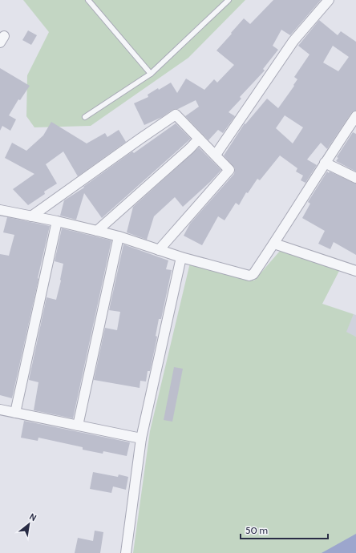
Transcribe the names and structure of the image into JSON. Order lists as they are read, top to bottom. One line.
{"scale_bar":"50 m","north":"top right"}
